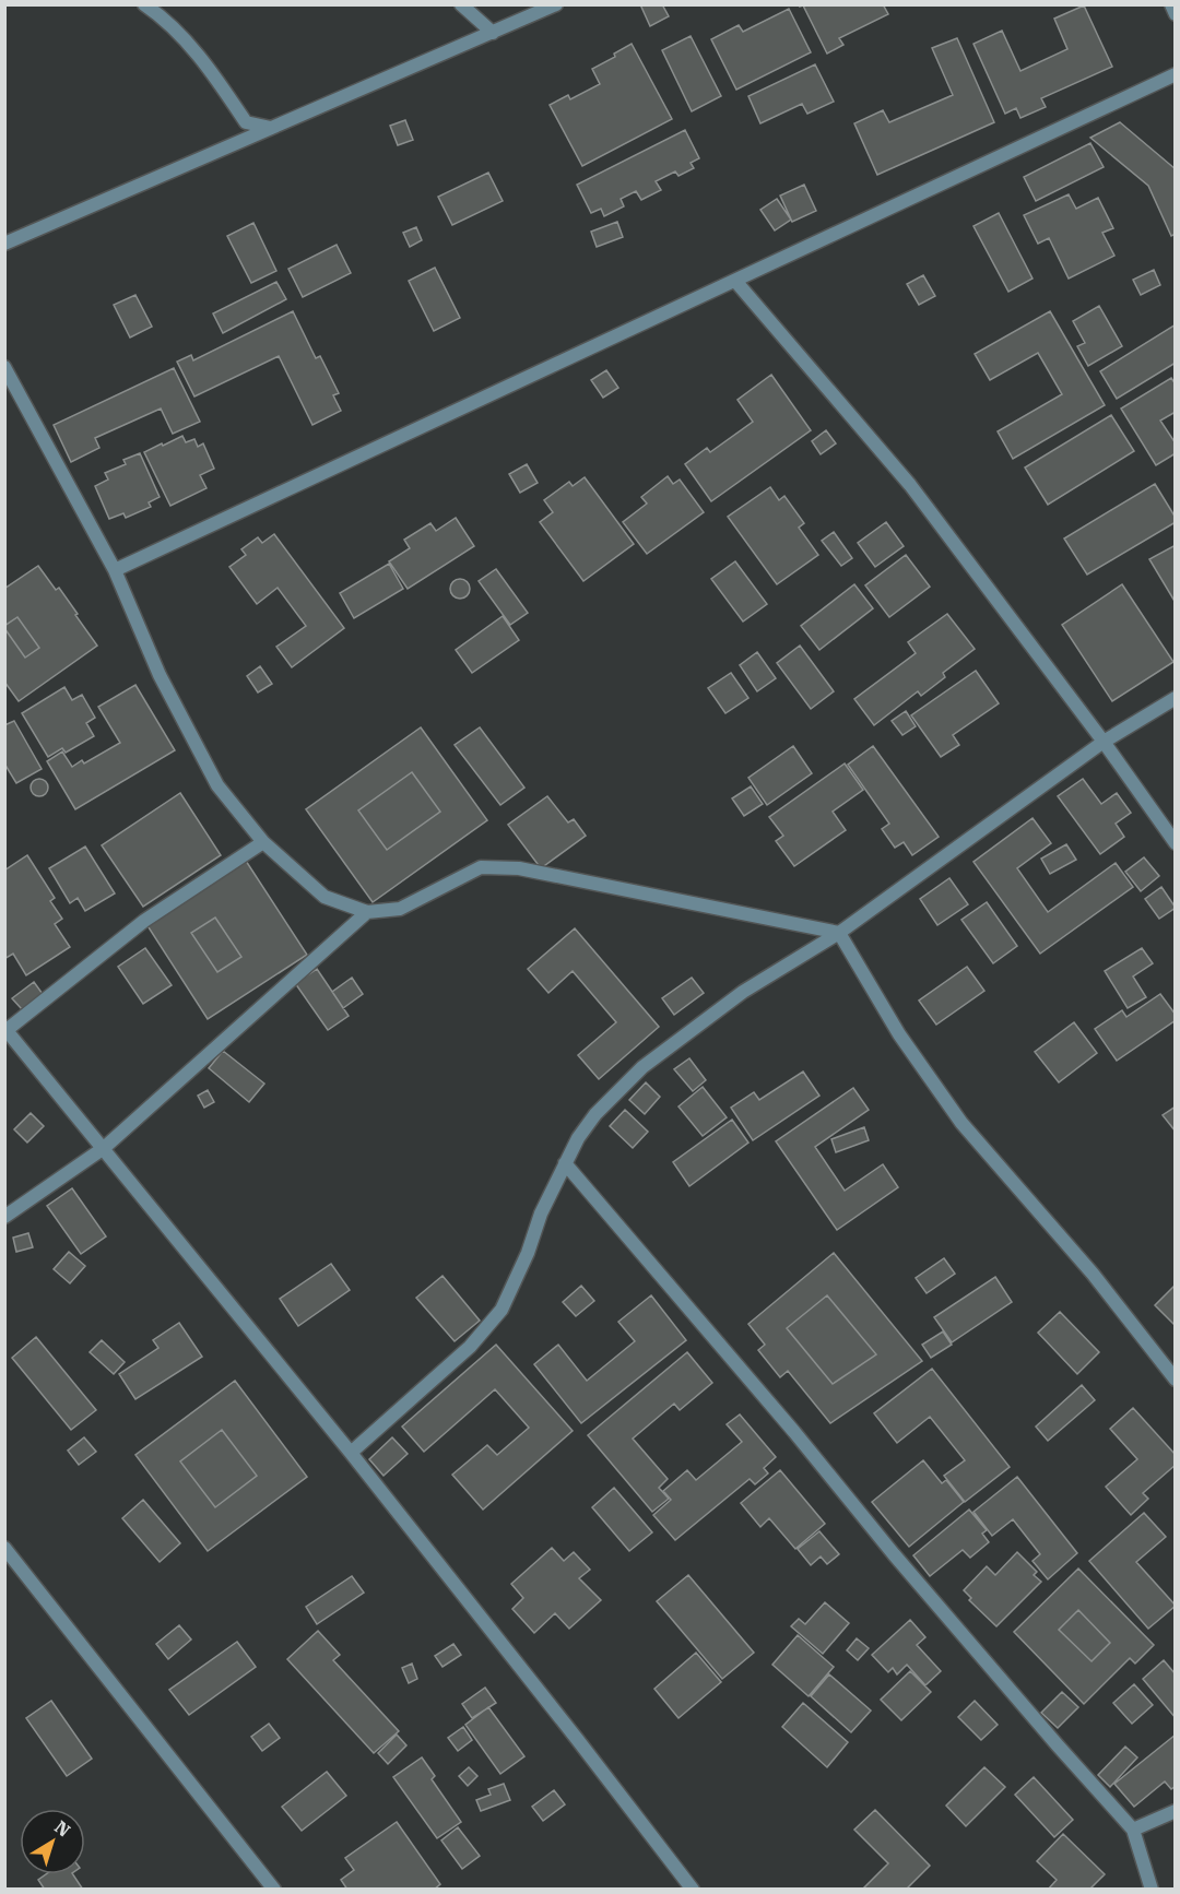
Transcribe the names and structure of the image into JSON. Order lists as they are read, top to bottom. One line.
{"north":"top right"}
